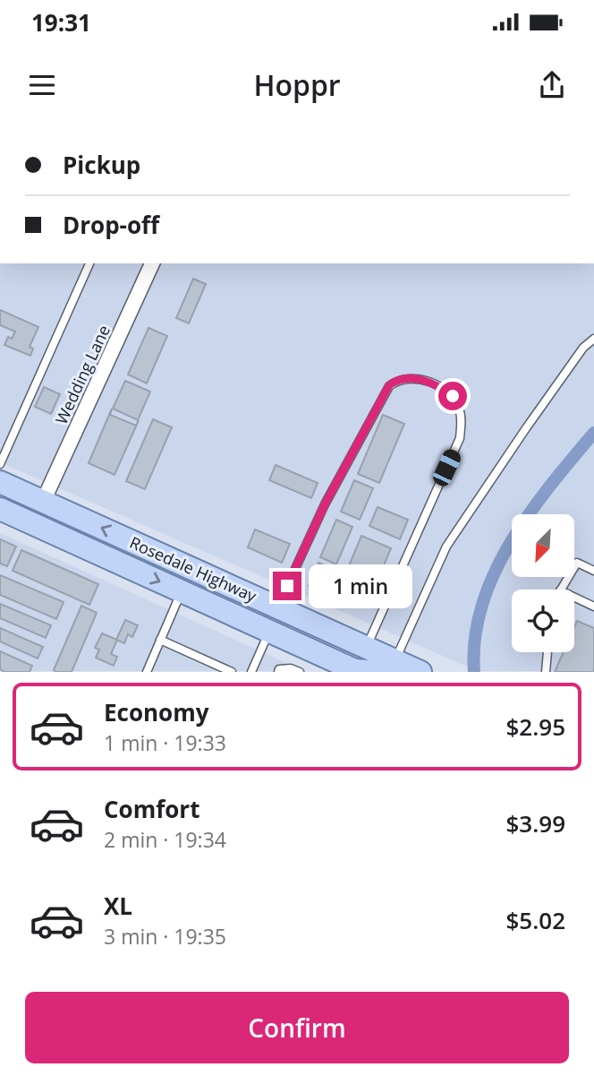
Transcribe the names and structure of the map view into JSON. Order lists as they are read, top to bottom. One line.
{"streets":{"main road":["Rosedale Highway"],"street":["Wedding Lane"]},"crossings":[["Wedding Lane","Rosedale Highway"]],"north":"bottom left","page":{"status":"19:31","header":"Hoppr","banner":["Pickup","Drop-off"],"bubble":"1 min","list":[{"name":"Economy","note":"1 min · 19:33","value":"$2.95"},{"name":"Comfort","note":"2 min · 19:34","value":"$3.99"},{"name":"XL","note":"3 min · 19:35","value":"$5.02"}],"buttons":"Confirm"}}
